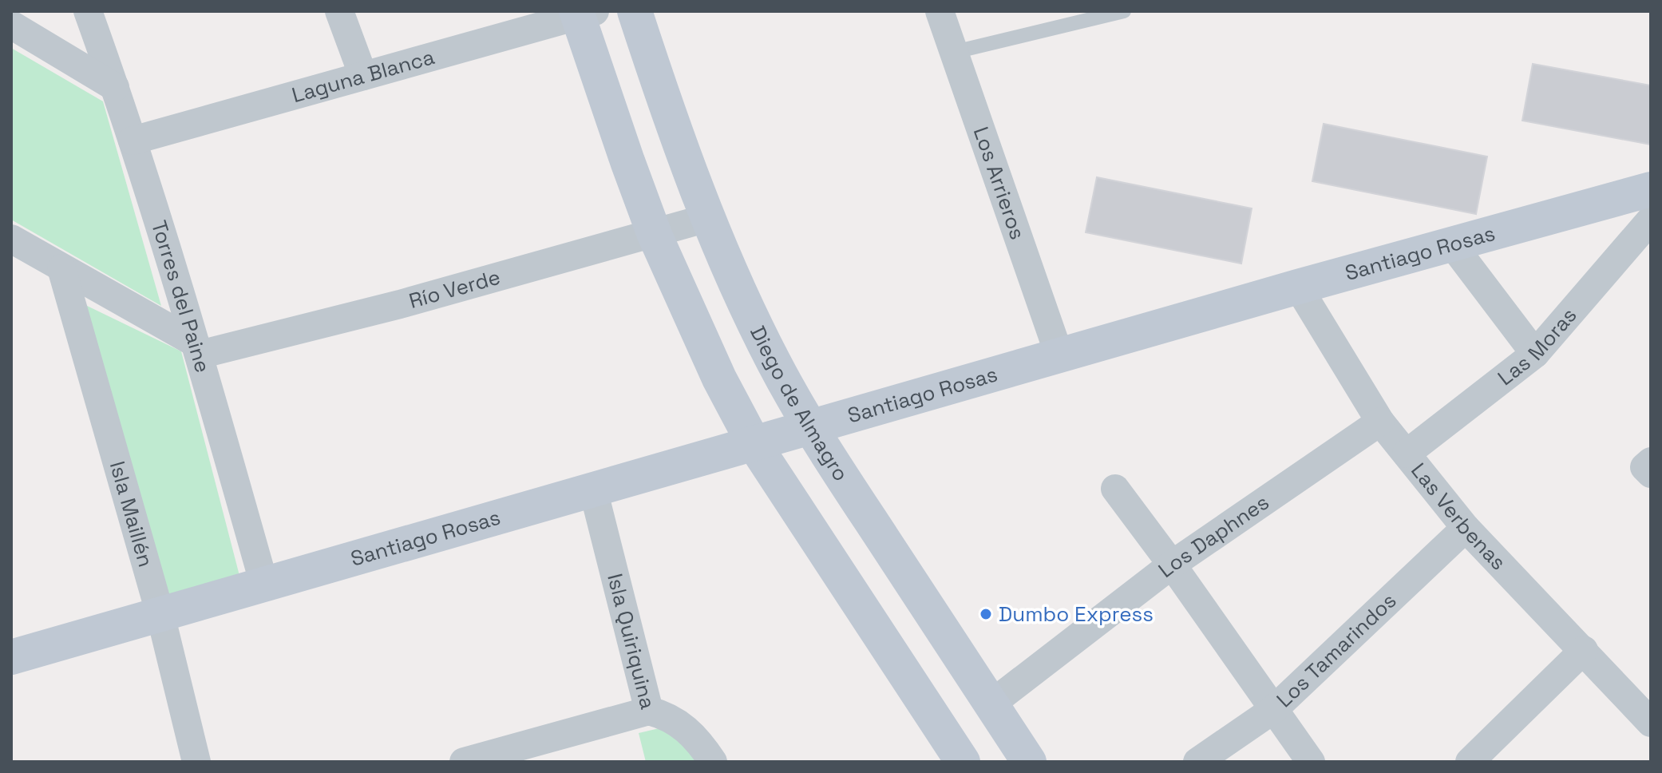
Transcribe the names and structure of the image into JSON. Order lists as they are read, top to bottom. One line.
{"streets":{"street":["Laguna Blanca","Los Arrieros","Santiago Rosas","Río Verde","Torres del Paine","Las Moras","Diego de Almagro","Isla Maillén","Las Verbenas","Los Daphnes","Isla Quiriquina","Los Tamarindos"]},"crossings":[["Laguna Blanca","Torres del Paine"],["Los Arrieros","Santiago Rosas"],["Santiago Rosas","Torres del Paine"],["Santiago Rosas","Diego de Almagro"],["Santiago Rosas","Isla Maillén"],["Santiago Rosas","Las Verbenas"],["Santiago Rosas","Isla Quiriquina"],["Río Verde","Torres del Paine"],["Río Verde","Diego de Almagro"],["Las Moras","Las Verbenas"],["Diego de Almagro","Los Daphnes"],["Las Verbenas","Los Daphnes"],["Las Verbenas","Los Tamarindos"]],"places":["Dumbo Express"]}
